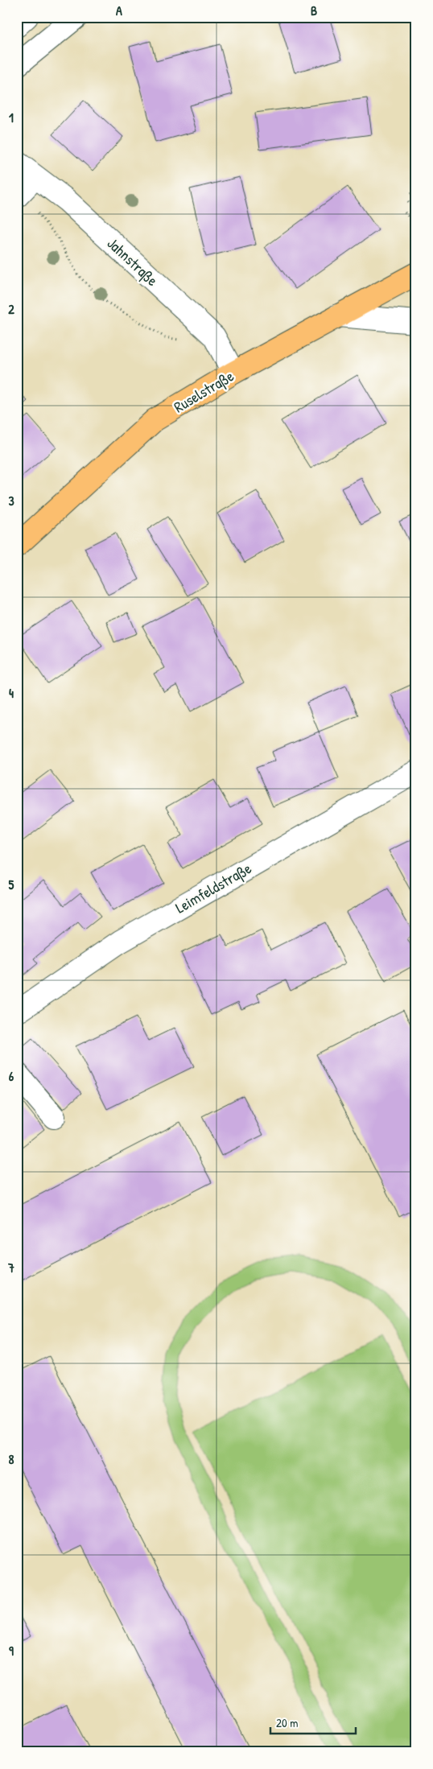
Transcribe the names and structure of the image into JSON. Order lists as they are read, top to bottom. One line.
{"streets":{"main road":["Ruselstraße"],"street":["Jahnstraße","Leimfeldstraße"]},"crossings":[["Jahnstraße","Ruselstraße"]],"scale_bar":"20 m","grid":{"columns":["A","B"],"rows":["1","2","3","4","5","6","7","8","9"]}}
